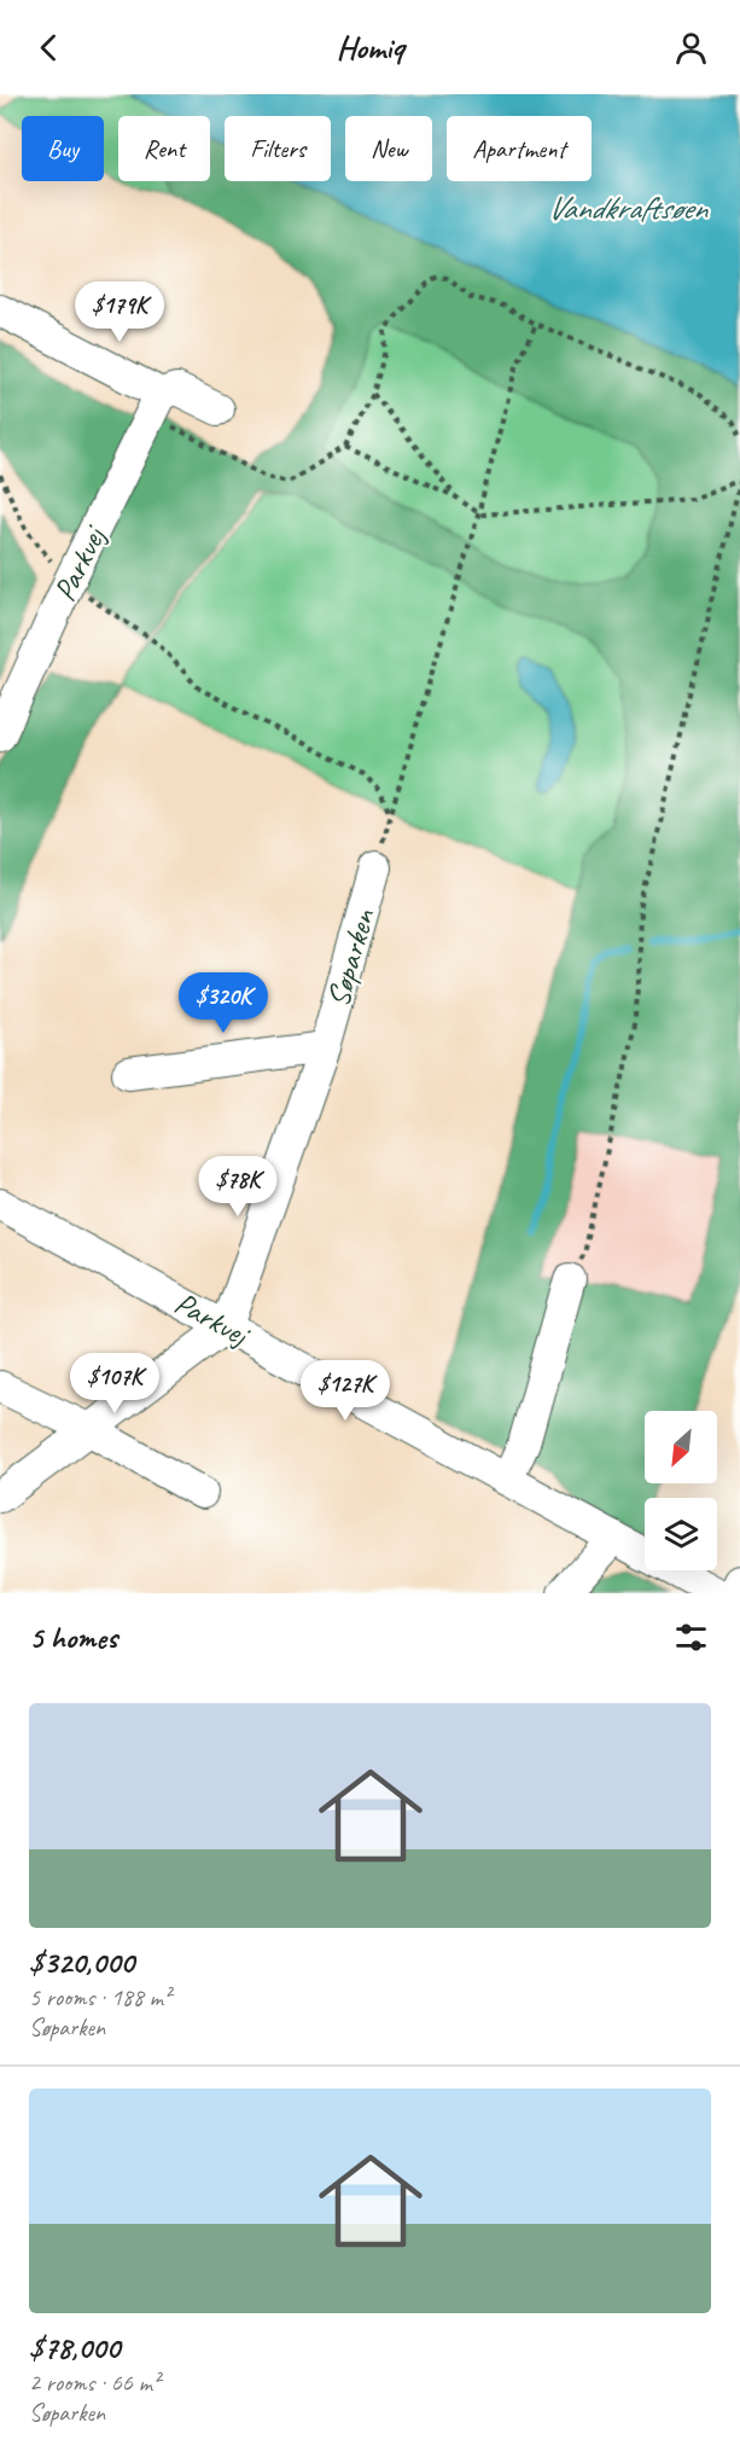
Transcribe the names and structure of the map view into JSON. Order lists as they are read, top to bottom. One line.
{"streets":{"street":["Parkvej","Søparken"]},"crossings":[["Parkvej","Søparken"]],"water":["Vandkraftsøen"],"north":"bottom left","page":{"header":"Homiq","chip":["Buy","Rent","Filters","New","Apartment"],"price":["$179K","$320K","$78K","$107K","$127K"],"heading":"5 homes","list":[{"name":"$320,000","note":"5 rooms · 188 m² · Søparken"},{"name":"$78,000","note":"2 rooms · 66 m² · Søparken"}]}}
